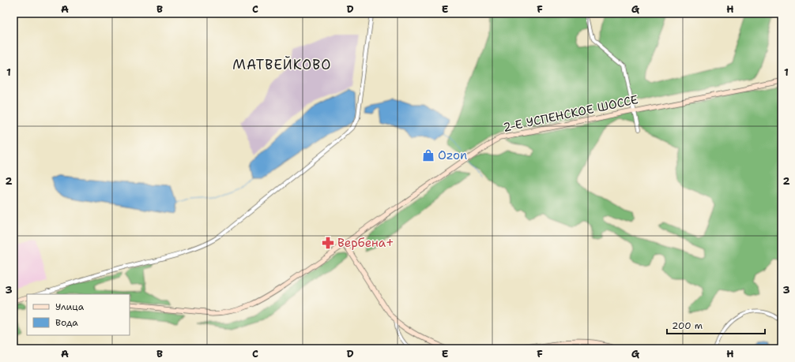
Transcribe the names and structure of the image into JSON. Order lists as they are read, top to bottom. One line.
{"streets":{"main road":["2-Е УСПЕНСКОЕ ШОССЕ"]},"districts":["МАТВЕЙКОВО"],"places":{"shop":["Ozon"],"pharmacy":["Вербена+"]},"legend":["Улица","Вода"],"scale_bar":"200 m","grid":{"columns":["A","B","C","D","E","F","G","H"],"rows":["1","2","3"]}}
